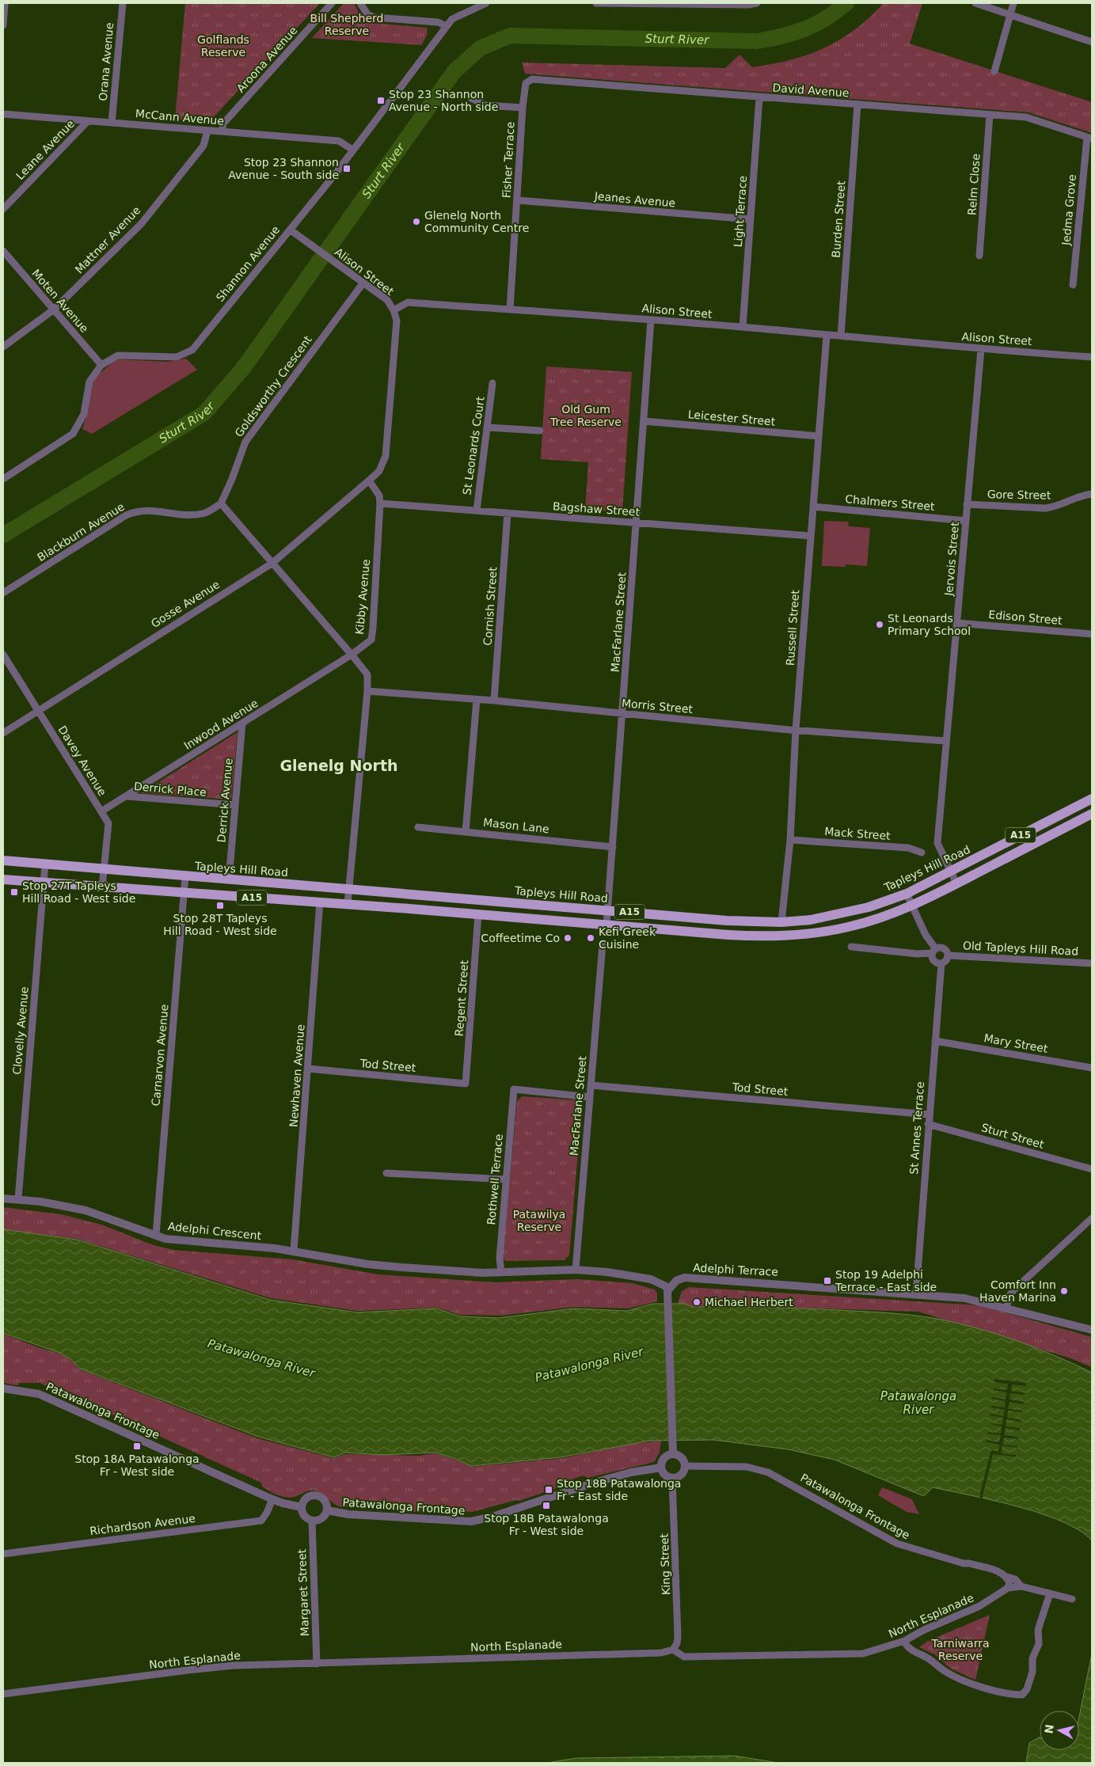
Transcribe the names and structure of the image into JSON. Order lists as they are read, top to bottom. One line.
{"streets":{"main road":["A15","Tapleys Hill Road"],"street":["Aroona Avenue","Orana Avenue","David Avenue","McCann Avenue","Leane Avenue","Fisher Terrace","Relm Close","Jeanes Avenue","Jedma Grove","Light Terrace","Burden Street","Mattner Avenue","Shannon Avenue","Alison Street","Moten Avenue","Goldsworthy Crescent","Leicester Street","St Leonards Court","Gore Street","Chalmers Street","Bagshaw Street","Blackburn Avenue","Jervois Street","Kibby Avenue","Gosse Avenue","Cornish Street","Edison Street","MacFarlane Street","Russell Street","Morris Street","Inwood Avenue","Davey Avenue","Derrick Place","Derrick Avenue","Mason Lane","Mack Street","Old Tapleys Hill Road","Regent Street","Clovelly Avenue","Mary Street","Carnarvon Avenue","Tod Street","Newhaven Avenue","St Annes Terrace","Sturt Street","Rothwell Terrace","Adelphi Crescent","Adelphi Terrace","Patawalonga Frontage","Richardson Avenue","King Street","Margaret Street","North Esplanade"]},"crossings":[["Aroona Avenue","McCann Avenue"],["Orana Avenue","McCann Avenue"],["David Avenue","Fisher Terrace"],["David Avenue","Relm Close"],["David Avenue","Jedma Grove"],["David Avenue","Light Terrace"],["David Avenue","Burden Street"],["McCann Avenue","Leane Avenue"],["McCann Avenue","Mattner Avenue"],["McCann Avenue","Shannon Avenue"],["Fisher Terrace","Jeanes Avenue"],["Fisher Terrace","Alison Street"],["Jeanes Avenue","Light Terrace"],["Light Terrace","Alison Street"],["Burden Street","Alison Street"],["Mattner Avenue","Moten Avenue"],["Shannon Avenue","Alison Street"],["Shannon Avenue","Moten Avenue"],["Alison Street","Goldsworthy Crescent"],["Alison Street","Jervois Street"],["Alison Street","MacFarlane Street"],["Alison Street","Russell Street"],["Goldsworthy Crescent","Blackburn Avenue"],["Leicester Street","MacFarlane Street"],["Leicester Street","Russell Street"],["St Leonards Court","Bagshaw Street"],["Gore Street","Jervois Street"],["Chalmers Street","Jervois Street"],["Chalmers Street","Russell Street"],["Bagshaw Street","Kibby Avenue"],["Bagshaw Street","Cornish Street"],["Bagshaw Street","MacFarlane Street"],["Bagshaw Street","Russell Street"],["Jervois Street","Edison Street"],["Jervois Street","Morris Street"],["Jervois Street","A15"],["Jervois Street","Tapleys Hill Road"],["Kibby Avenue","Gosse Avenue"],["Kibby Avenue","Inwood Avenue"],["Gosse Avenue","Davey Avenue"],["Cornish Street","Morris Street"],["MacFarlane Street","Morris Street"],["MacFarlane Street","Mason Lane"],["MacFarlane Street","A15"],["MacFarlane Street","Tapleys Hill Road"],["MacFarlane Street","Tod Street"],["MacFarlane Street","Rothwell Terrace"],["Russell Street","Morris Street"],["Russell Street","Mack Street"],["Russell Street","Tapleys Hill Road"],["Inwood Avenue","Davey Avenue"],["Inwood Avenue","Derrick Place"],["Inwood Avenue","Derrick Avenue"],["Davey Avenue","A15"],["Davey Avenue","Tapleys Hill Road"],["Derrick Place","Derrick Avenue"],["Derrick Avenue","Tapleys Hill Road"],["A15","Regent Street"],["A15","Clovelly Avenue"],["A15","Carnarvon Avenue"],["A15","Newhaven Avenue"],["Tapleys Hill Road","Clovelly Avenue"],["Tapleys Hill Road","Carnarvon Avenue"],["Old Tapleys Hill Road","St Annes Terrace"],["Regent Street","Tod Street"],["Clovelly Avenue","Adelphi Crescent"],["Mary Street","St Annes Terrace"],["Carnarvon Avenue","Adelphi Crescent"],["Tod Street","Newhaven Avenue"],["Tod Street","St Annes Terrace"],["Newhaven Avenue","Adelphi Crescent"],["St Annes Terrace","Sturt Street"],["St Annes Terrace","Adelphi Terrace"],["Rothwell Terrace","Adelphi Crescent"],["Patawalonga Frontage","Richardson Avenue"],["Patawalonga Frontage","King Street"],["Patawalonga Frontage","Margaret Street"],["Patawalonga Frontage","North Esplanade"],["King Street","North Esplanade"],["Margaret Street","North Esplanade"]],"districts":["Glenelg North"],"water":["Sturt River","Patawalonga River"],"parks":["Bill Shepherd Reserve","Golflands Reserve","Old Gum Tree Reserve","Patawilya Reserve","Tarniwarra Reserve"],"places":{"transit":["Stop 23 Shannon Avenue - North side","Stop 23 Shannon Avenue - South side","Stop 27T Tapleys Hill Road - West side","Stop 28T Tapleys Hill Road - West side","Stop 19 Adelphi Terrace - East side","Stop 18A Patawalonga Fr - West side","Stop 18B Patawalonga Fr - East side","Stop 18B Patawalonga Fr - West side"],"other":["Glenelg North Community Centre","St Leonards Primary School","Coffeetime Co","Kefi Greek Cuisine","Comfort Inn Haven Marina","Michael Herbert"]},"north":"left"}
